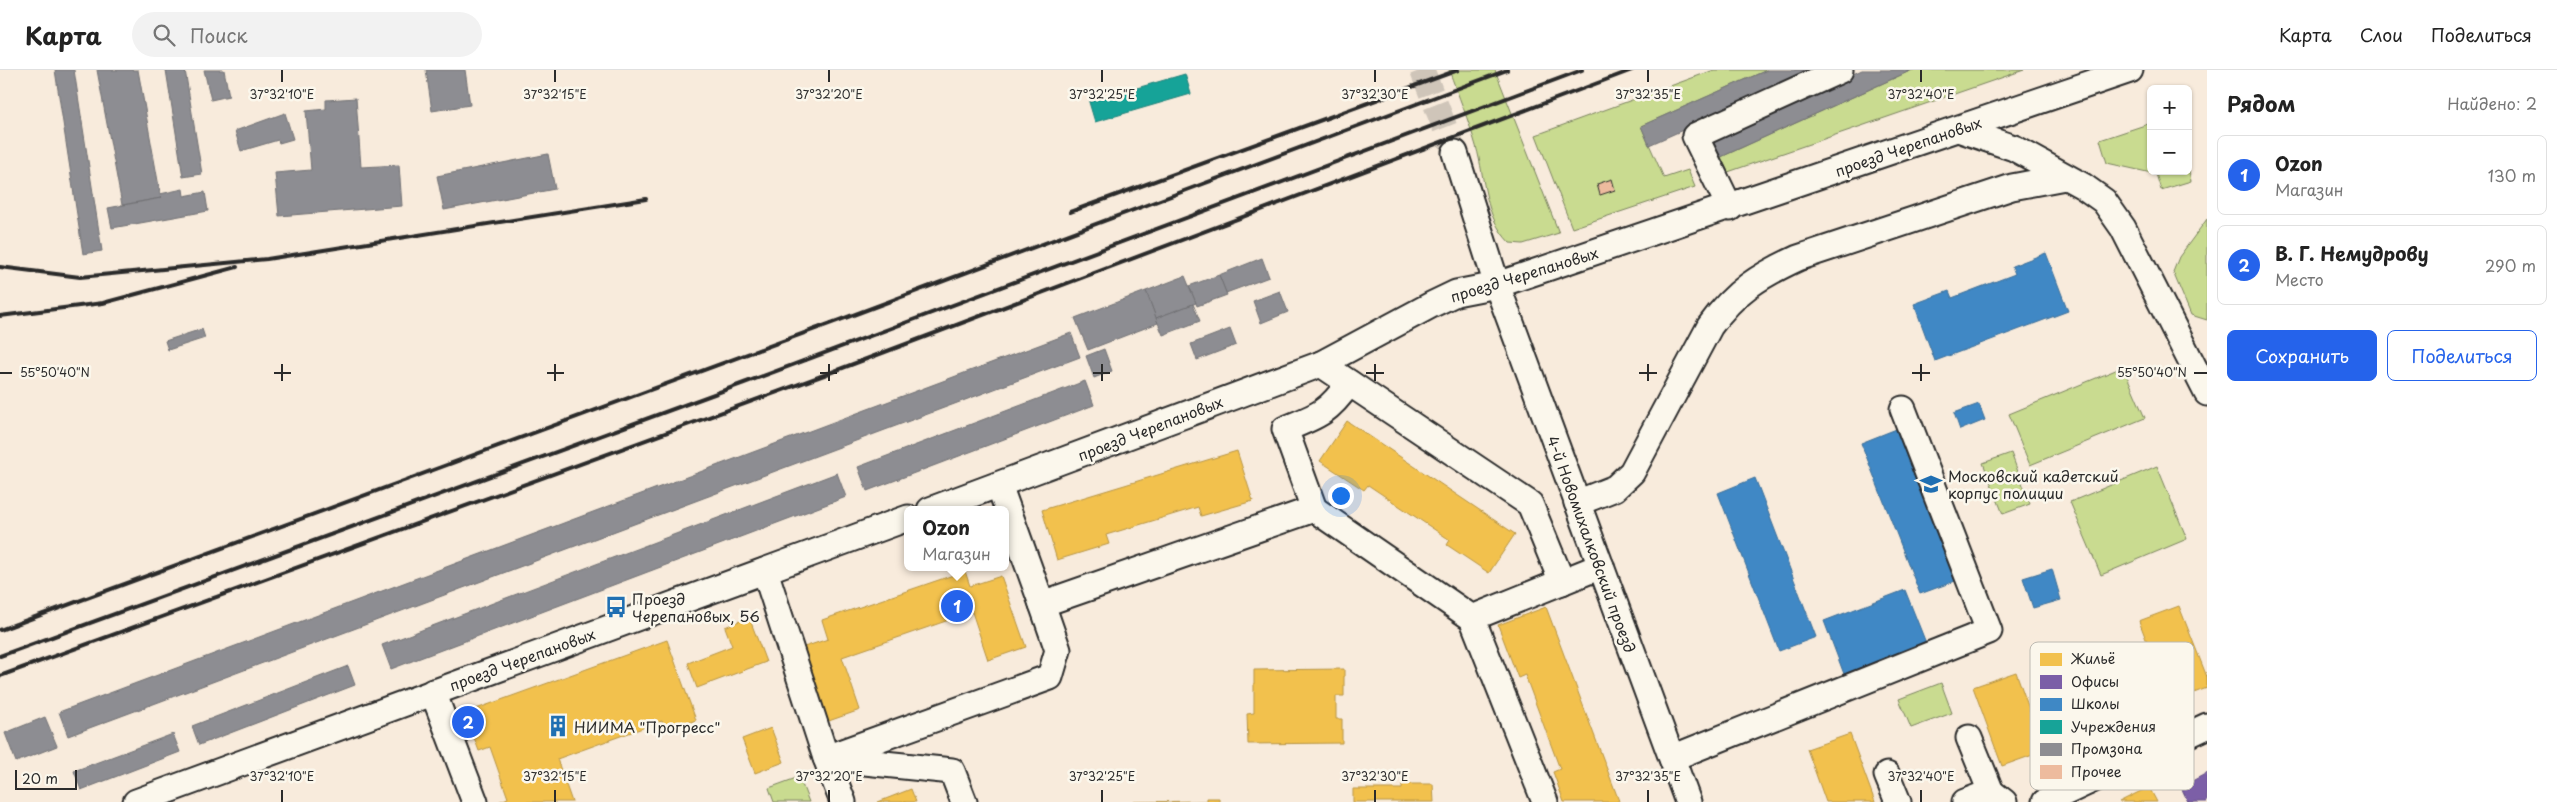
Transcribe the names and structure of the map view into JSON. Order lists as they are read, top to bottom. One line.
{"streets":{"street":["проезд Черепановых","4-й Новомихалковский проезд"]},"crossings":[["проезд Черепановых","4-й Новомихалковский проезд"]],"places":{"school or university":["Московский кадетский корпус полиции"],"bus stop":["Проезд Черепановых, 56"],"building":["НИИМА \"Прогресс\""]},"legend":["Жильё","Офисы","Школы","Учреждения","Промзона","Прочее"],"scale_bar":"20 m","page":{"header":"Карта","search":"Поиск","nav":["Карта","Слои","Поделиться"],"heading":["Рядом","Найдено: 2"],"map_buttons":["+","−"],"list":[{"mark":"1","name":"Ozon","note":"Магазин","value":"130 m"},{"mark":"2","name":"В. Г. Немудрову","note":"Место","value":"290 m"}],"buttons":["Сохранить","Поделиться"],"popup":["Ozon","Магазин"],"pins":["1","2"],"scale":"20 m"},"coordinates":["37°32'10\"E","37°32'15\"E","37°32'20\"E","37°32'25\"E","37°32'30\"E","37°32'35\"E","37°32'40\"E","55°50'40\"N"]}
